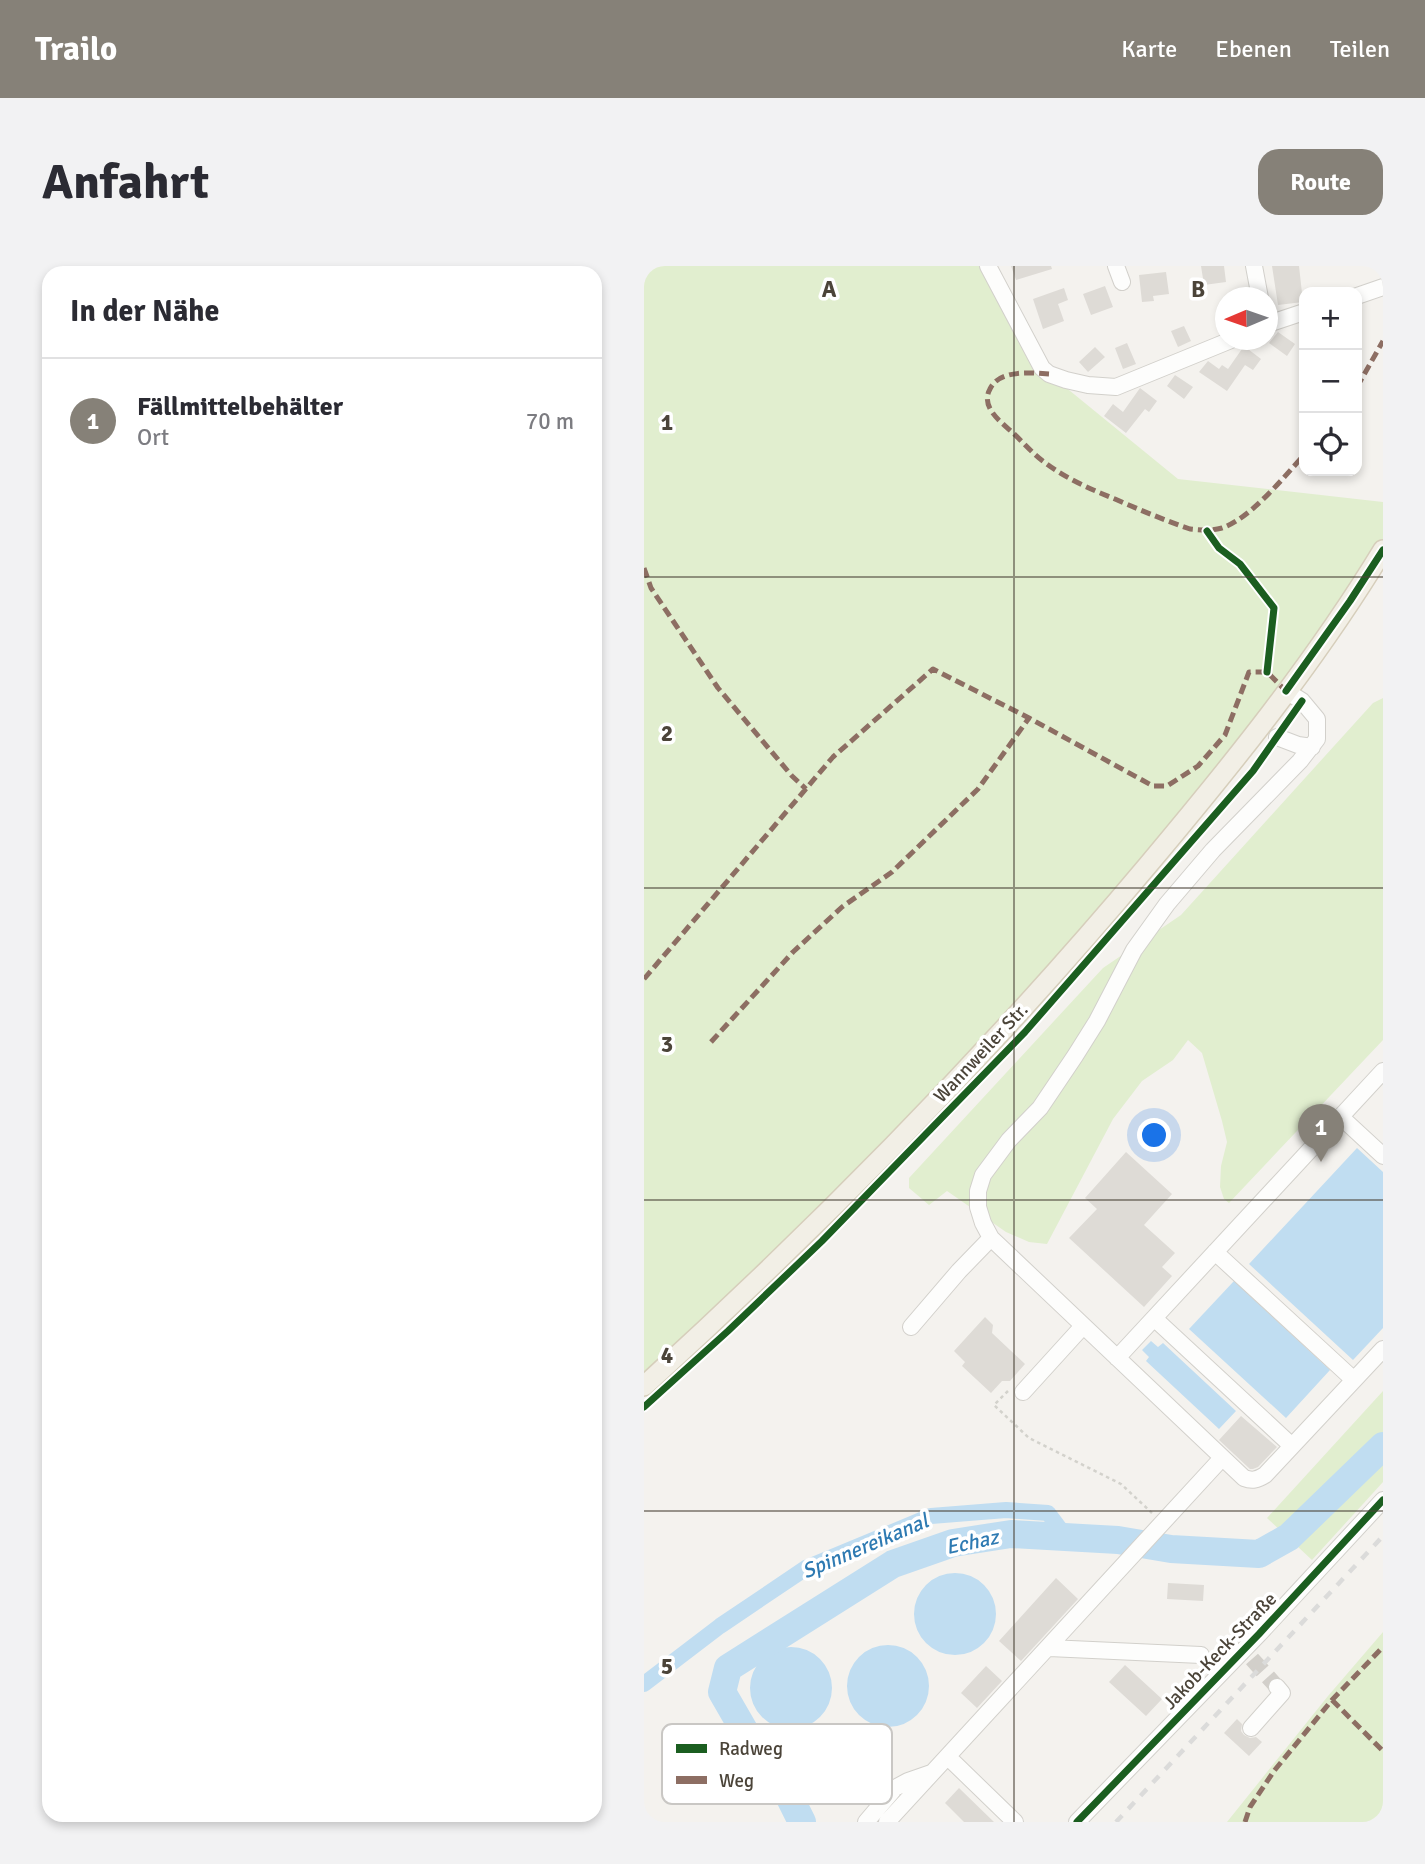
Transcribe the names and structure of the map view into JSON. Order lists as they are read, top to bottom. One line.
{"streets":{"main road":["Wannweiler Str."],"street":["Jakob-Keck-Straße"]},"water":["Echaz","Spinnereikanal"],"legend":["Radweg","Weg"],"north":"left","page":{"header":"Trailo","nav":["Karte","Ebenen","Teilen"],"buttons":"Route","title":"Anfahrt","heading":"In der Nähe","map_buttons":["+","−"],"list":[{"mark":"1","name":"Fällmittelbehälter","note":"Ort","value":"70 m"}],"pins":"1"},"grid":{"columns":["A","B"],"rows":["1","2","3","4","5"]}}
